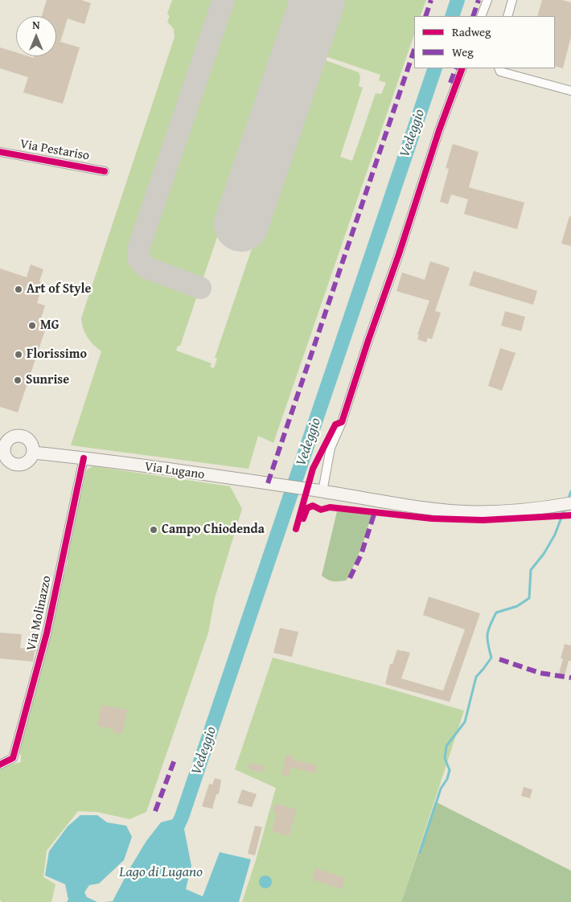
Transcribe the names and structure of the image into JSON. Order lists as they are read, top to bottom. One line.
{"streets":{"main road":["Via Lugano"],"street":["Via Pestariso","Via Molinazzo"]},"crossings":[["Via Lugano","Via Molinazzo"]],"water":["Vedeggio","Lago di Lugano"],"places":["Art of Style","MG","Florissimo","Sunrise","Campo Chiodenda"],"legend":["Radweg","Weg"],"north":"top"}
